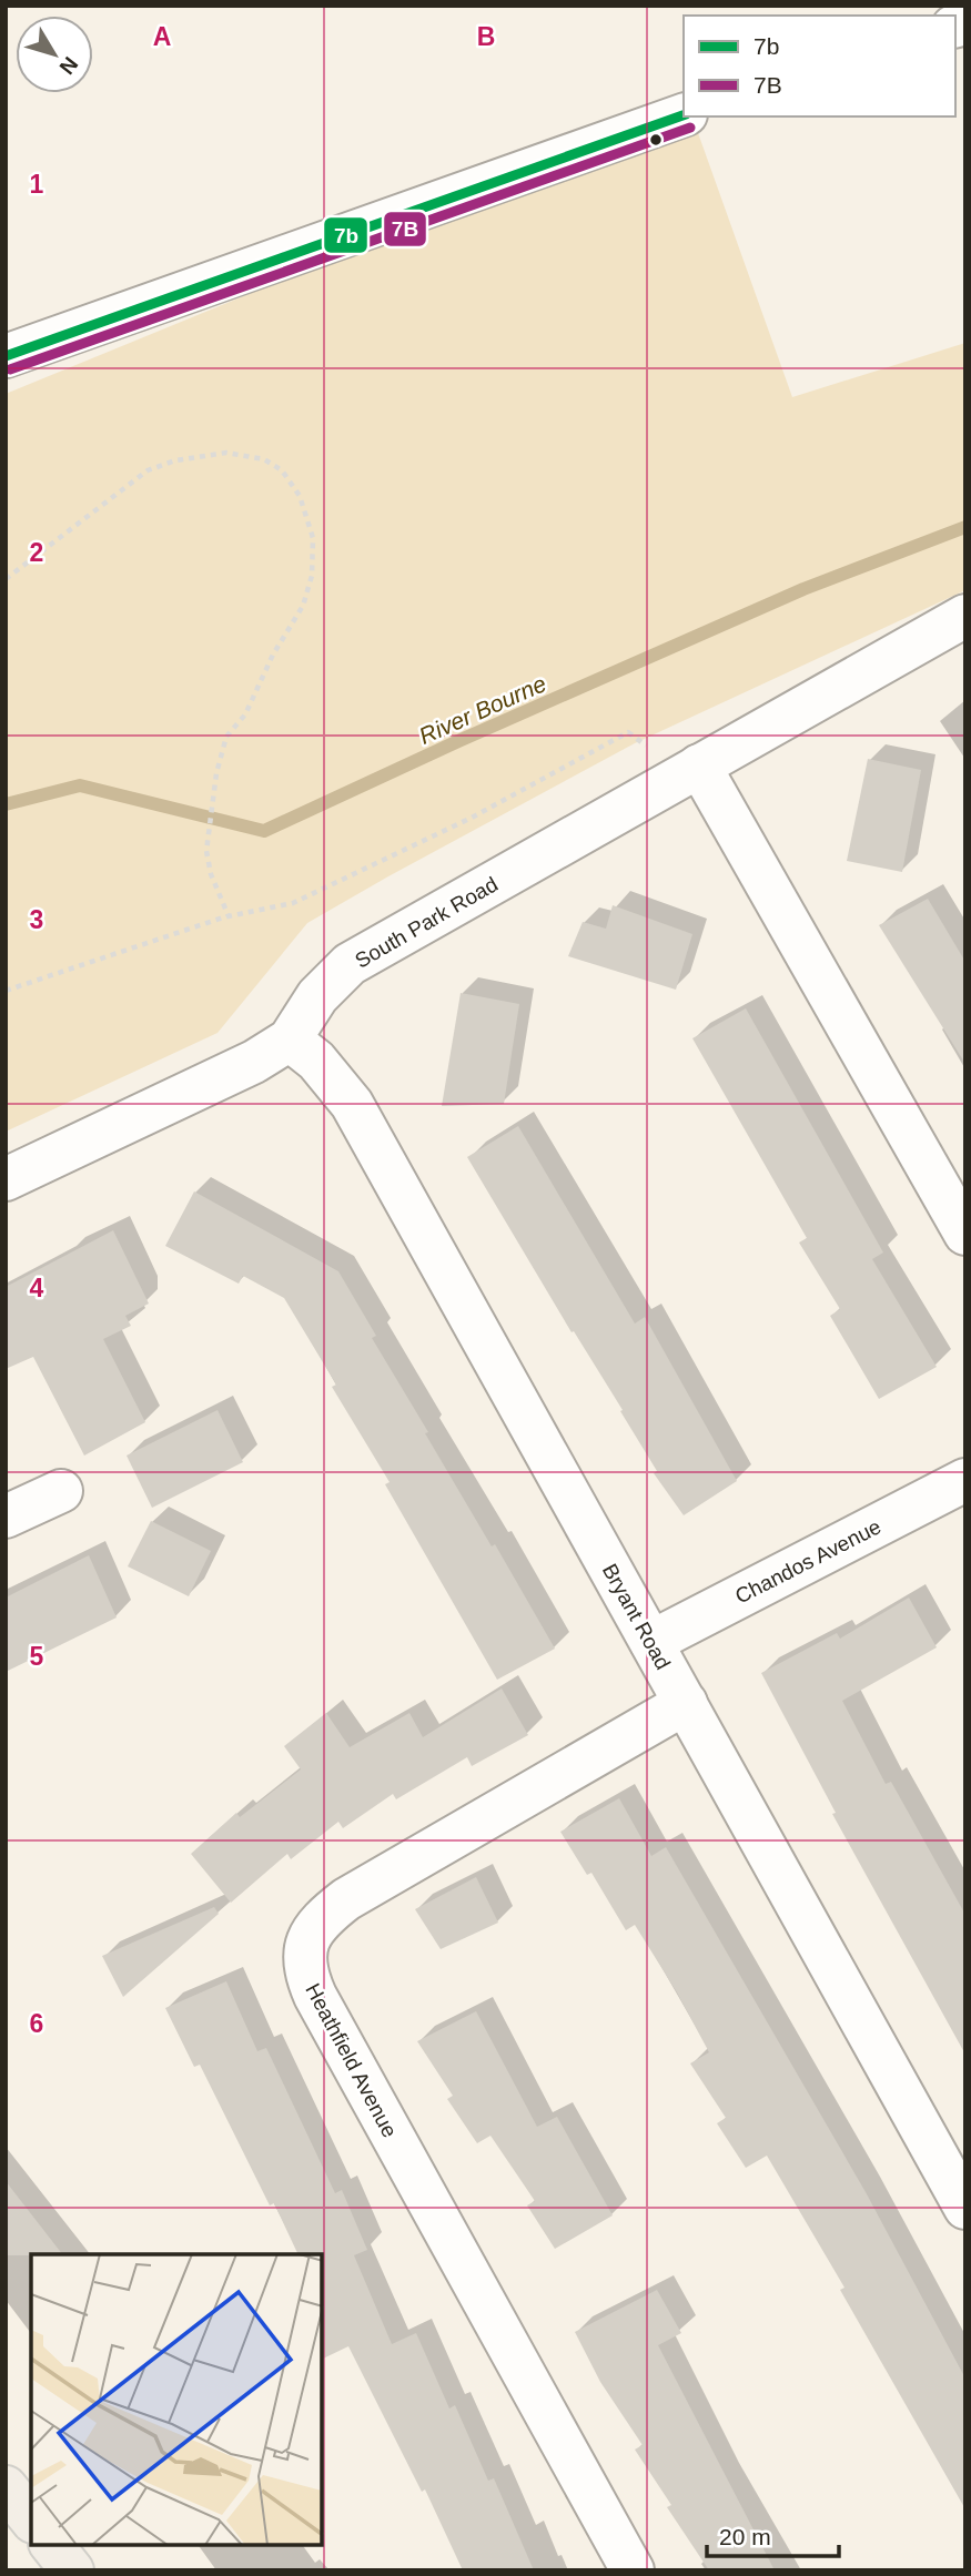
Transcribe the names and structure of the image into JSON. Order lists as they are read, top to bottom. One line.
{"streets":{"street":["South Park Road","Chandos Avenue","Bryant Road","Heathfield Avenue"]},"crossings":[["South Park Road","Bryant Road"],["Chandos Avenue","Bryant Road"],["Bryant Road","Heathfield Avenue"]],"water":["River Bourne"],"lines":["transit line 7b","transit line 7B"],"legend":["7b","7B"],"scale_bar":"20 m","north":"bottom right","grid":{"columns":["A","B"],"rows":["1","2","3","4","5","6"]}}
